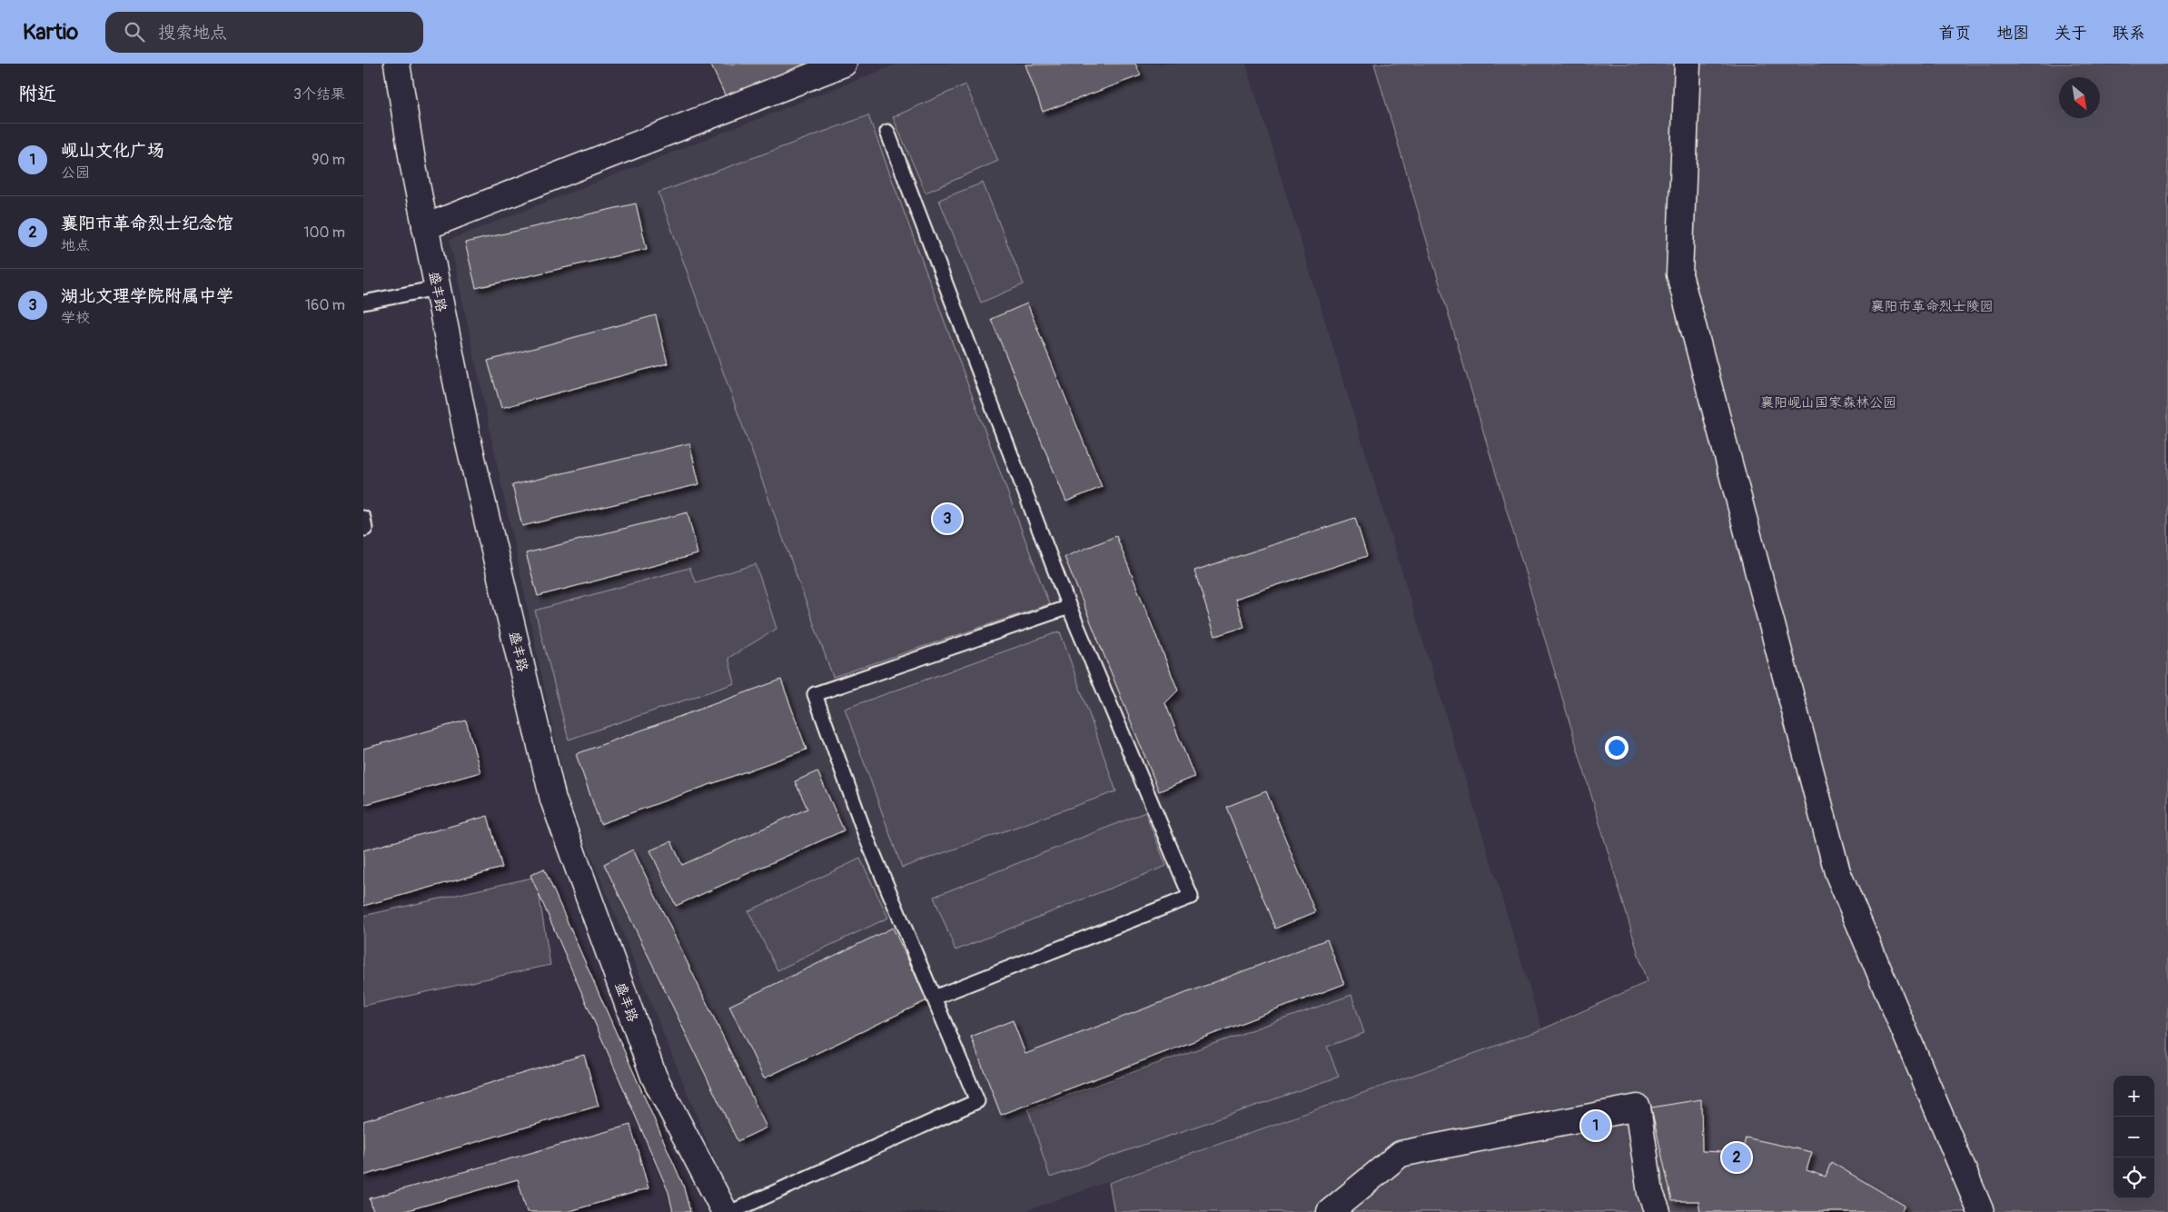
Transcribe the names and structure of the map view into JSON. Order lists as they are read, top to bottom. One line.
{"streets":{"street":["盛丰路"]},"parks":["襄阳市革命烈士陵园","襄阳岘山国家森林公园"],"north":"bottom right","page":{"header":"Kartio","search":"搜索地点","nav":["首页","地图","关于","联系"],"heading":["附近","3个结果"],"list":[{"mark":"1","name":"岘山文化广场","note":"公园","value":"90 m"},{"mark":"2","name":"襄阳市革命烈士纪念馆","note":"地点","value":"100 m"},{"mark":"3","name":"湖北文理学院附属中学","note":"学校","value":"160 m"}],"pins":["3","1","2"],"map_buttons":["+","−"]}}
